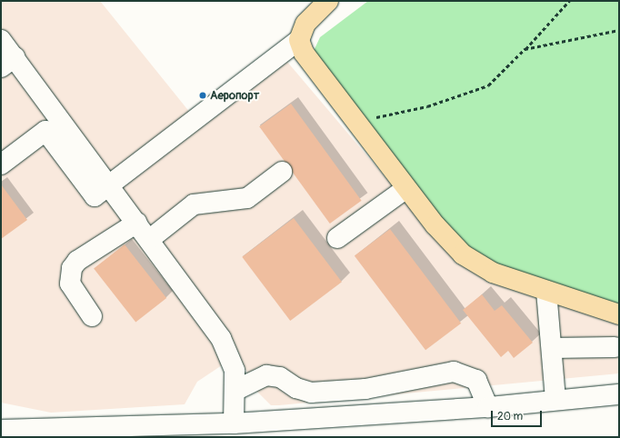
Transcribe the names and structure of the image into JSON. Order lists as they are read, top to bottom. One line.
{"places":["Аеропорт"],"scale_bar":"20 m"}
